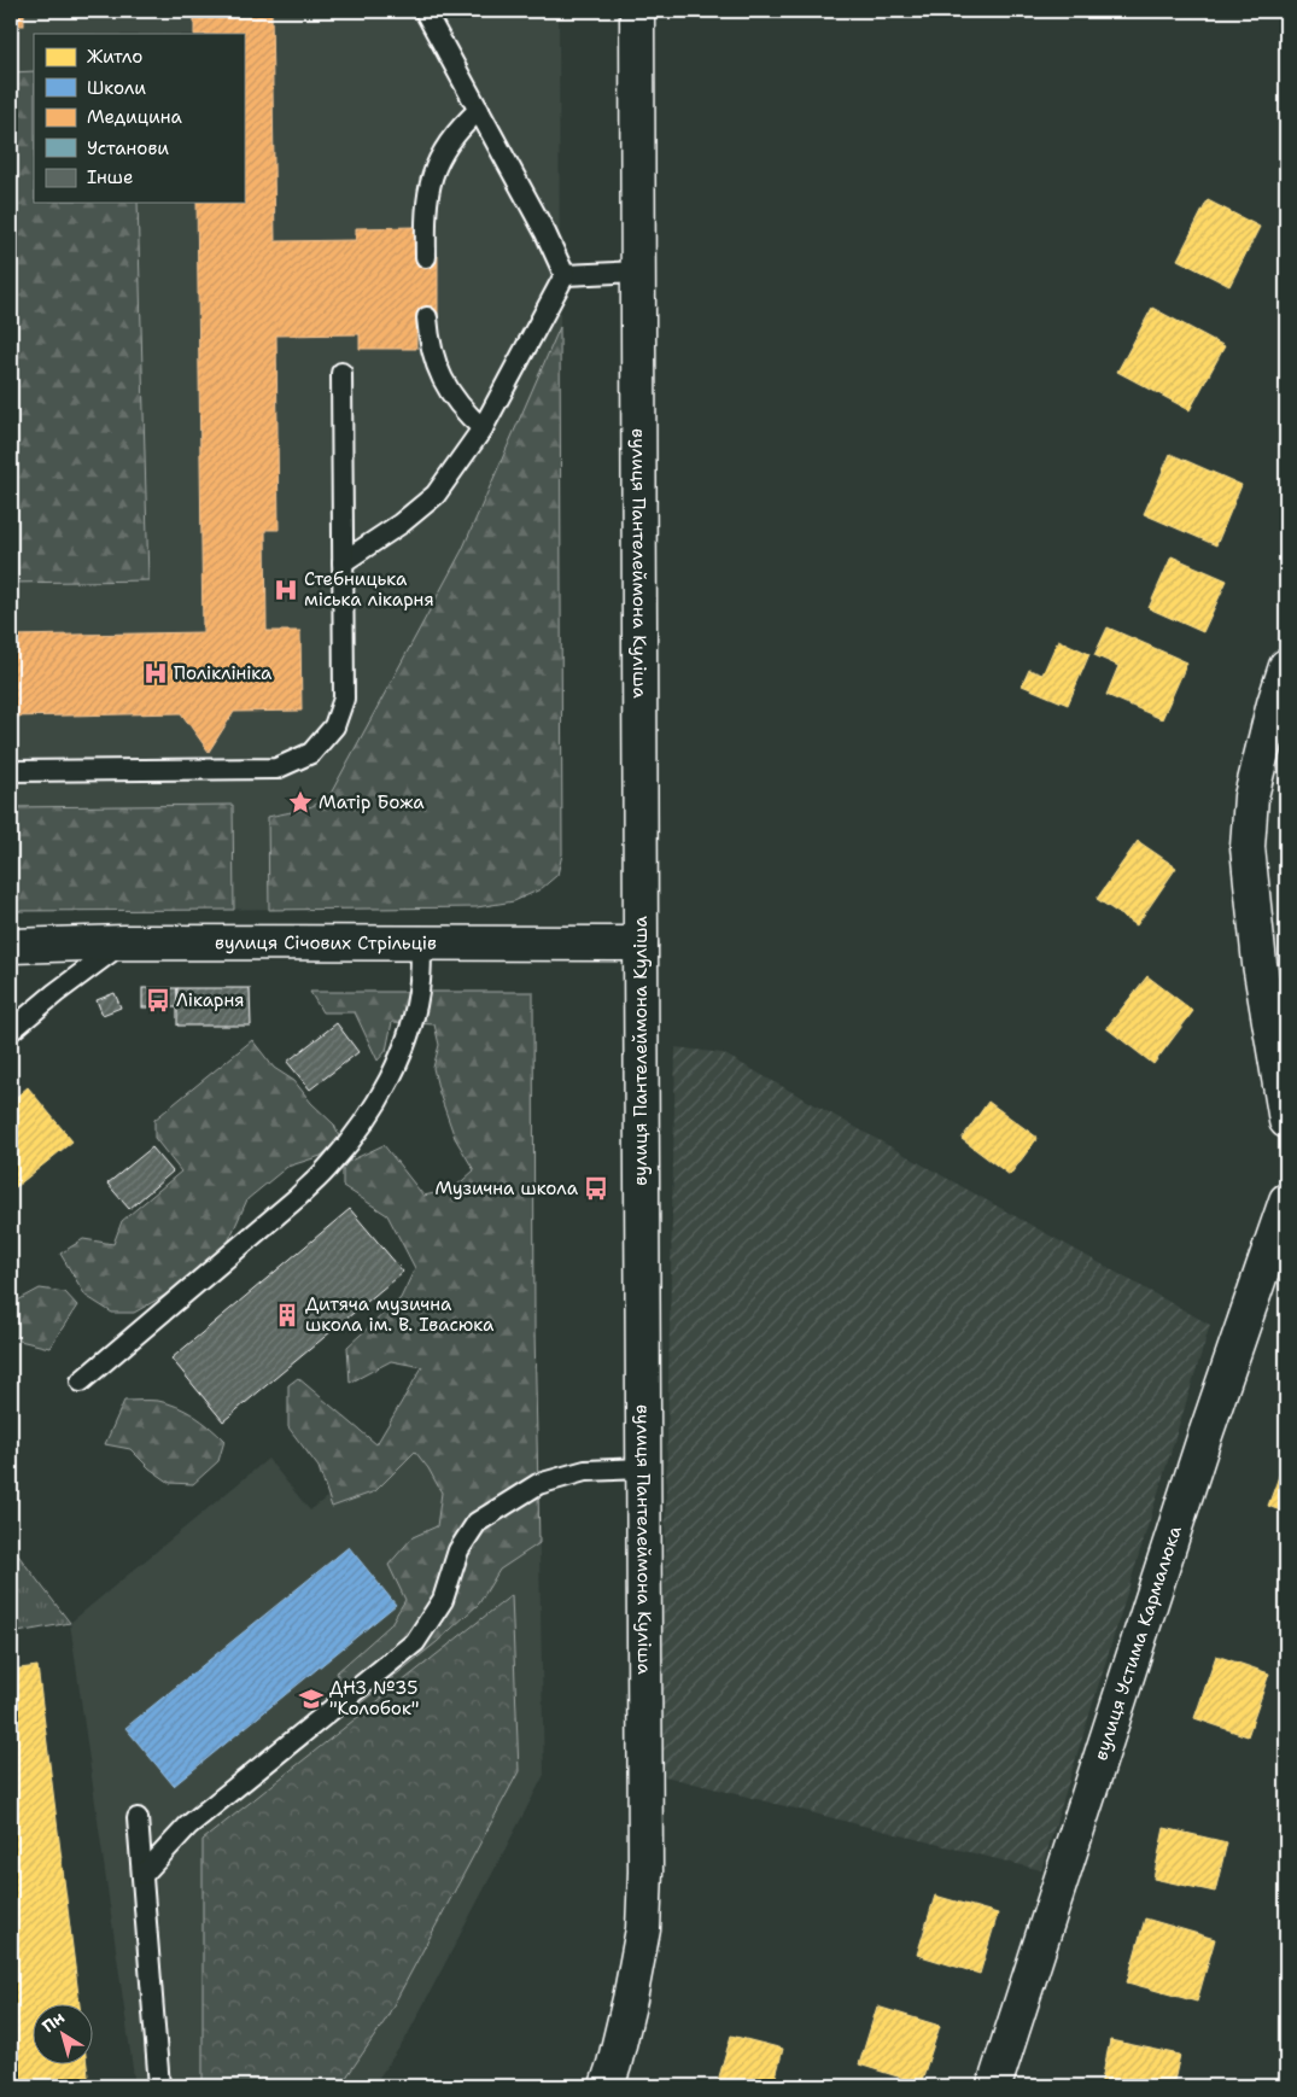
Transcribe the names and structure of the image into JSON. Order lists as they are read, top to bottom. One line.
{"streets":{"street":["вулиця Пантелеймона Куліша","вулиця Січових Стрільців","вулиця Устима Кармалюка"]},"crossings":[["вулиця Пантелеймона Куліша","вулиця Січових Стрільців"]],"places":{"hospital":["Стебницька міська лікарня","Поліклініка"],"place":["Матір Божа"],"bus stop":["Лікарня","Музична школа"],"building":["Дитяча музична школа ім. В. Івасюка"],"school or university":["ДНЗ №35 \"Колобок\""]},"legend":["Житло","Школи","Медицина","Установи","Інше"],"north":"top left"}
